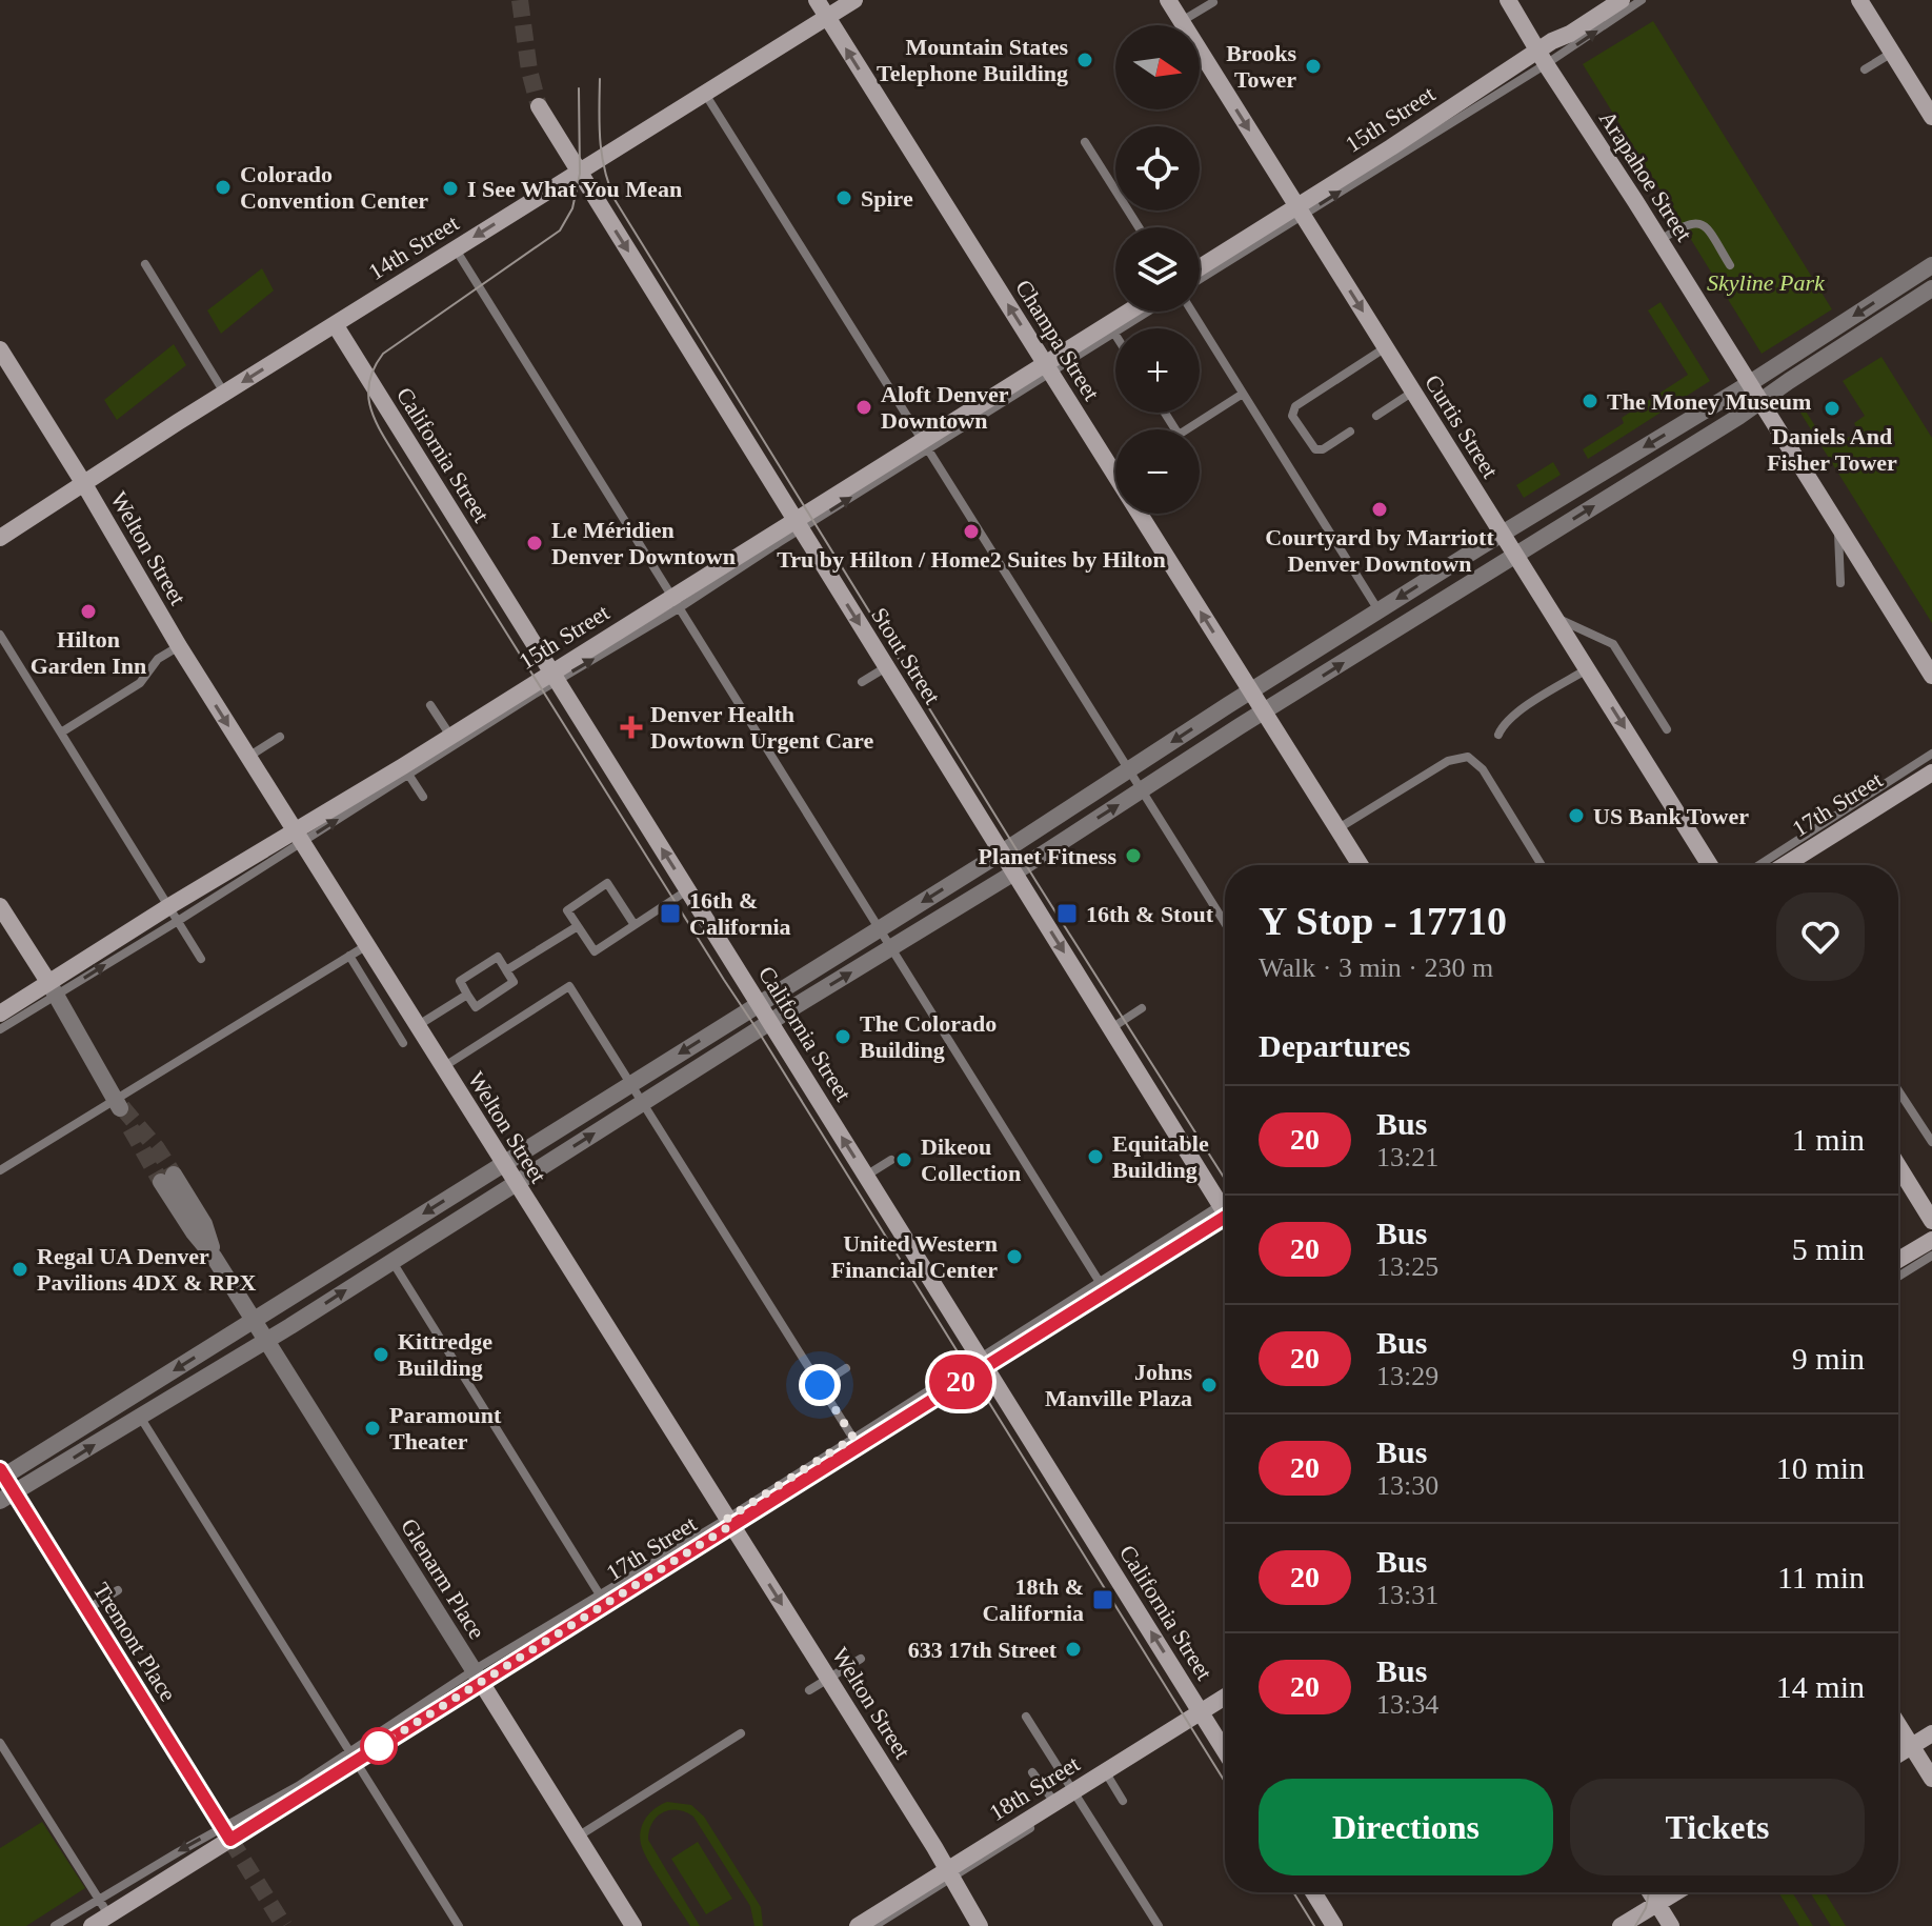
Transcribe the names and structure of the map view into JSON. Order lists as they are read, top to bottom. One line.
{"streets":{"main road":["15th Street","Arapahoe Street","14th Street","Champa Street","Curtis Street","California Street","Welton Street","Stout Street","17th Street","Glenarm Place","Tremont Place","18th Street"]},"crossings":[["15th Street","Arapahoe Street"],["15th Street","Champa Street"],["15th Street","Curtis Street"],["15th Street","California Street"],["15th Street","Welton Street"],["15th Street","Stout Street"],["14th Street","Champa Street"],["14th Street","California Street"],["14th Street","Welton Street"],["14th Street","Stout Street"],["California Street","17th Street"],["California Street","18th Street"],["Welton Street","17th Street"],["Welton Street","18th Street"],["17th Street","Glenarm Place"],["17th Street","Tremont Place"]],"one_way":["15th Street","Champa Street","Curtis Street","California Street","Stout Street"],"parks":["Skyline Park"],"places":{"other":["Mountain States Telephone Building","Brooks Tower","Colorado Convention Center","I See What You Mean","Spire","The Money Museum","Aloft Denver Downtown","Daniels And Fisher Tower","Courtyard by Marriott Denver Downtown","Tru by Hilton / Home2 Suites by Hilton","Le Méridien Denver Downtown","Hilton Garden Inn","US Bank Tower","Planet Fitness","The Colorado Building","Equitable Building","Dikeou Collection","United Western Financial Center","Regal UA Denver Pavilions 4DX & RPX","Kittredge Building","Johns Manville Plaza","Paramount Theater","633 17th Street"],"health":["Denver Health Dowtown Urgent Care"],"transit":["16th & California","16th & Stout","18th & California"]},"lines":["bus line 20"],"north":"right","page":{"on_map":"20","map_buttons":["+","−"],"heading":[["Y Stop - 17710","Walk · 3 min · 230 m"],"Departures"],"list":[{"mark":"20","name":"Bus","note":"13:21","value":"1 min"},{"mark":"20","name":"Bus","note":"13:25","value":"5 min"},{"mark":"20","name":"Bus","note":"13:29","value":"9 min"},{"mark":"20","name":"Bus","note":"13:30","value":"10 min"},{"mark":"20","name":"Bus","note":"13:31","value":"11 min"},{"mark":"20","name":"Bus","note":"13:34","value":"14 min"}],"buttons":["Directions","Tickets"]}}
